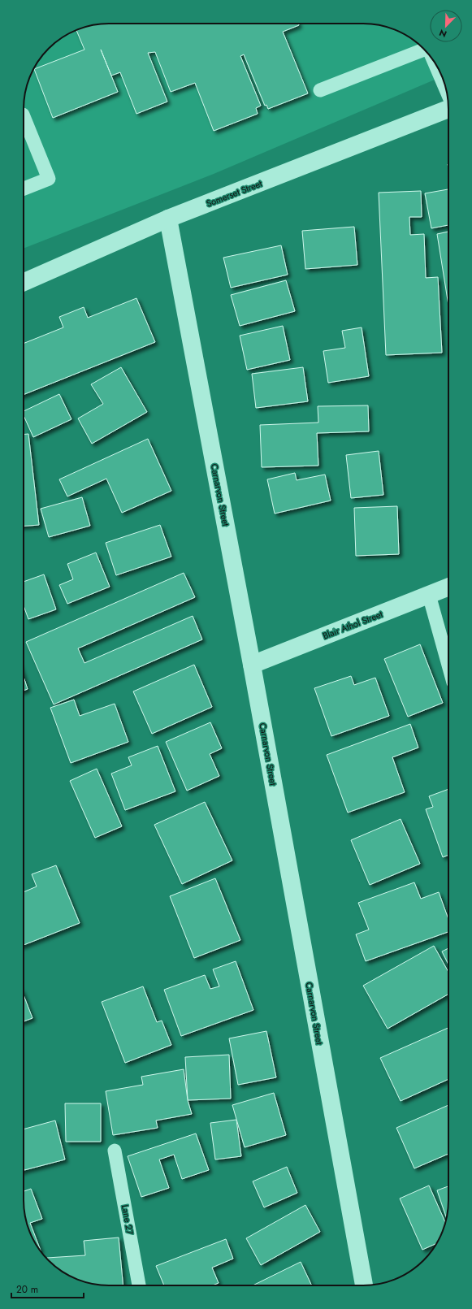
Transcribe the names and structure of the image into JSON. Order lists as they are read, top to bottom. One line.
{"streets":{"street":["Somerset Street","Carnarvon Street","Blair Athol Street"],"lane":["Lane 27"]},"crossings":[["Somerset Street","Carnarvon Street"],["Carnarvon Street","Blair Athol Street"]],"scale_bar":"20 m","north":"bottom left"}
